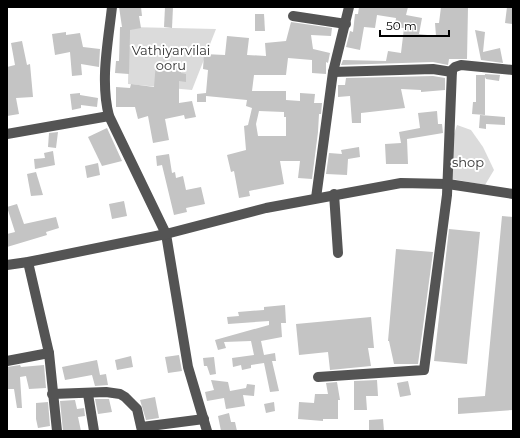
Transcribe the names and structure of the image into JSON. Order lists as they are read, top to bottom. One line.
{"parks":["Vathiyarvilai ooru","shop"],"scale_bar":"50 m"}
